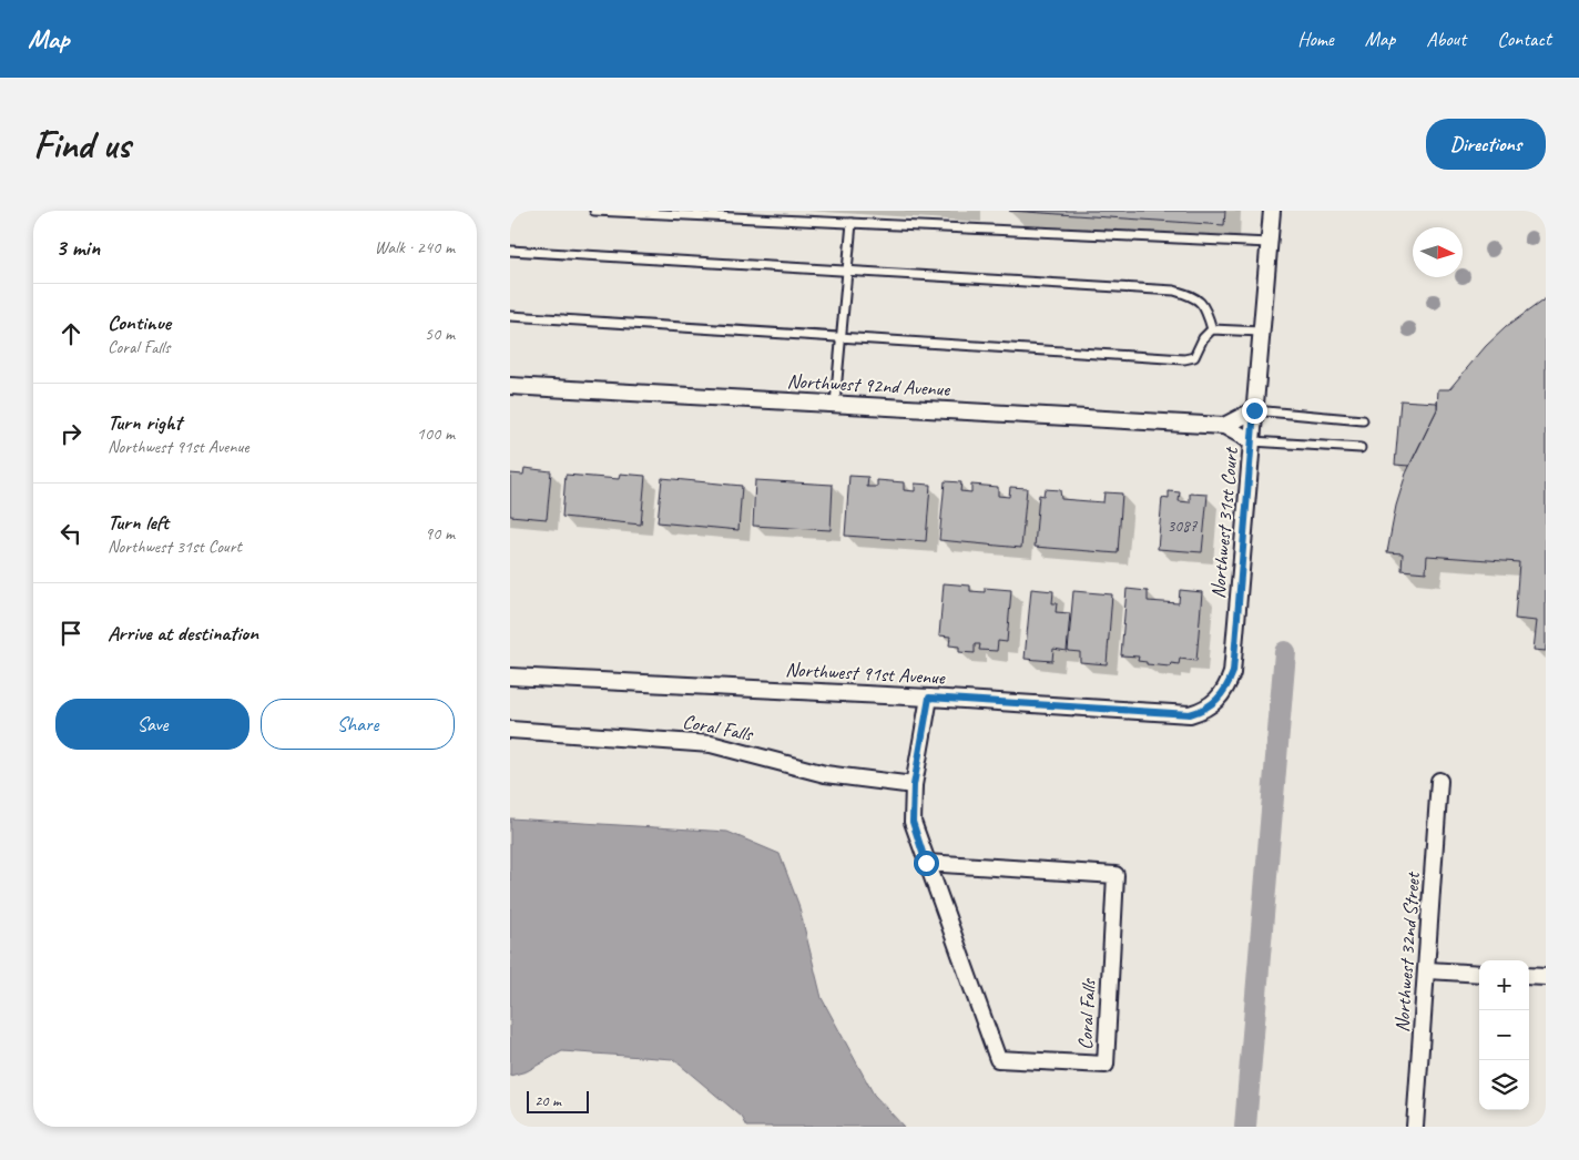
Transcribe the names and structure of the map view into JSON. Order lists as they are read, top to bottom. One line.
{"streets":{"street":["Northwest 92nd Avenue","Northwest 31st Court","Northwest 91st Avenue","Coral Falls","Northwest 32nd Street"]},"crossings":[["Northwest 92nd Avenue","Northwest 31st Court"],["Northwest 31st Court","Northwest 91st Avenue"],["Northwest 91st Avenue","Coral Falls"]],"house_numbers":["3087"],"scale_bar":"20 m","north":"right","page":{"header":"Map","nav":["Home","Map","About","Contact"],"buttons":["Directions",["Save","Share"]],"title":"Find us","heading":["3 min","Walk · 240 m"],"list":[["Continue","Coral Falls","50 m"],["Turn right","Northwest 91st Avenue","100 m"],["Turn left","Northwest 31st Court","90 m"],"Arrive at destination"],"map_buttons":["+","−"],"scale":"20 m"}}
